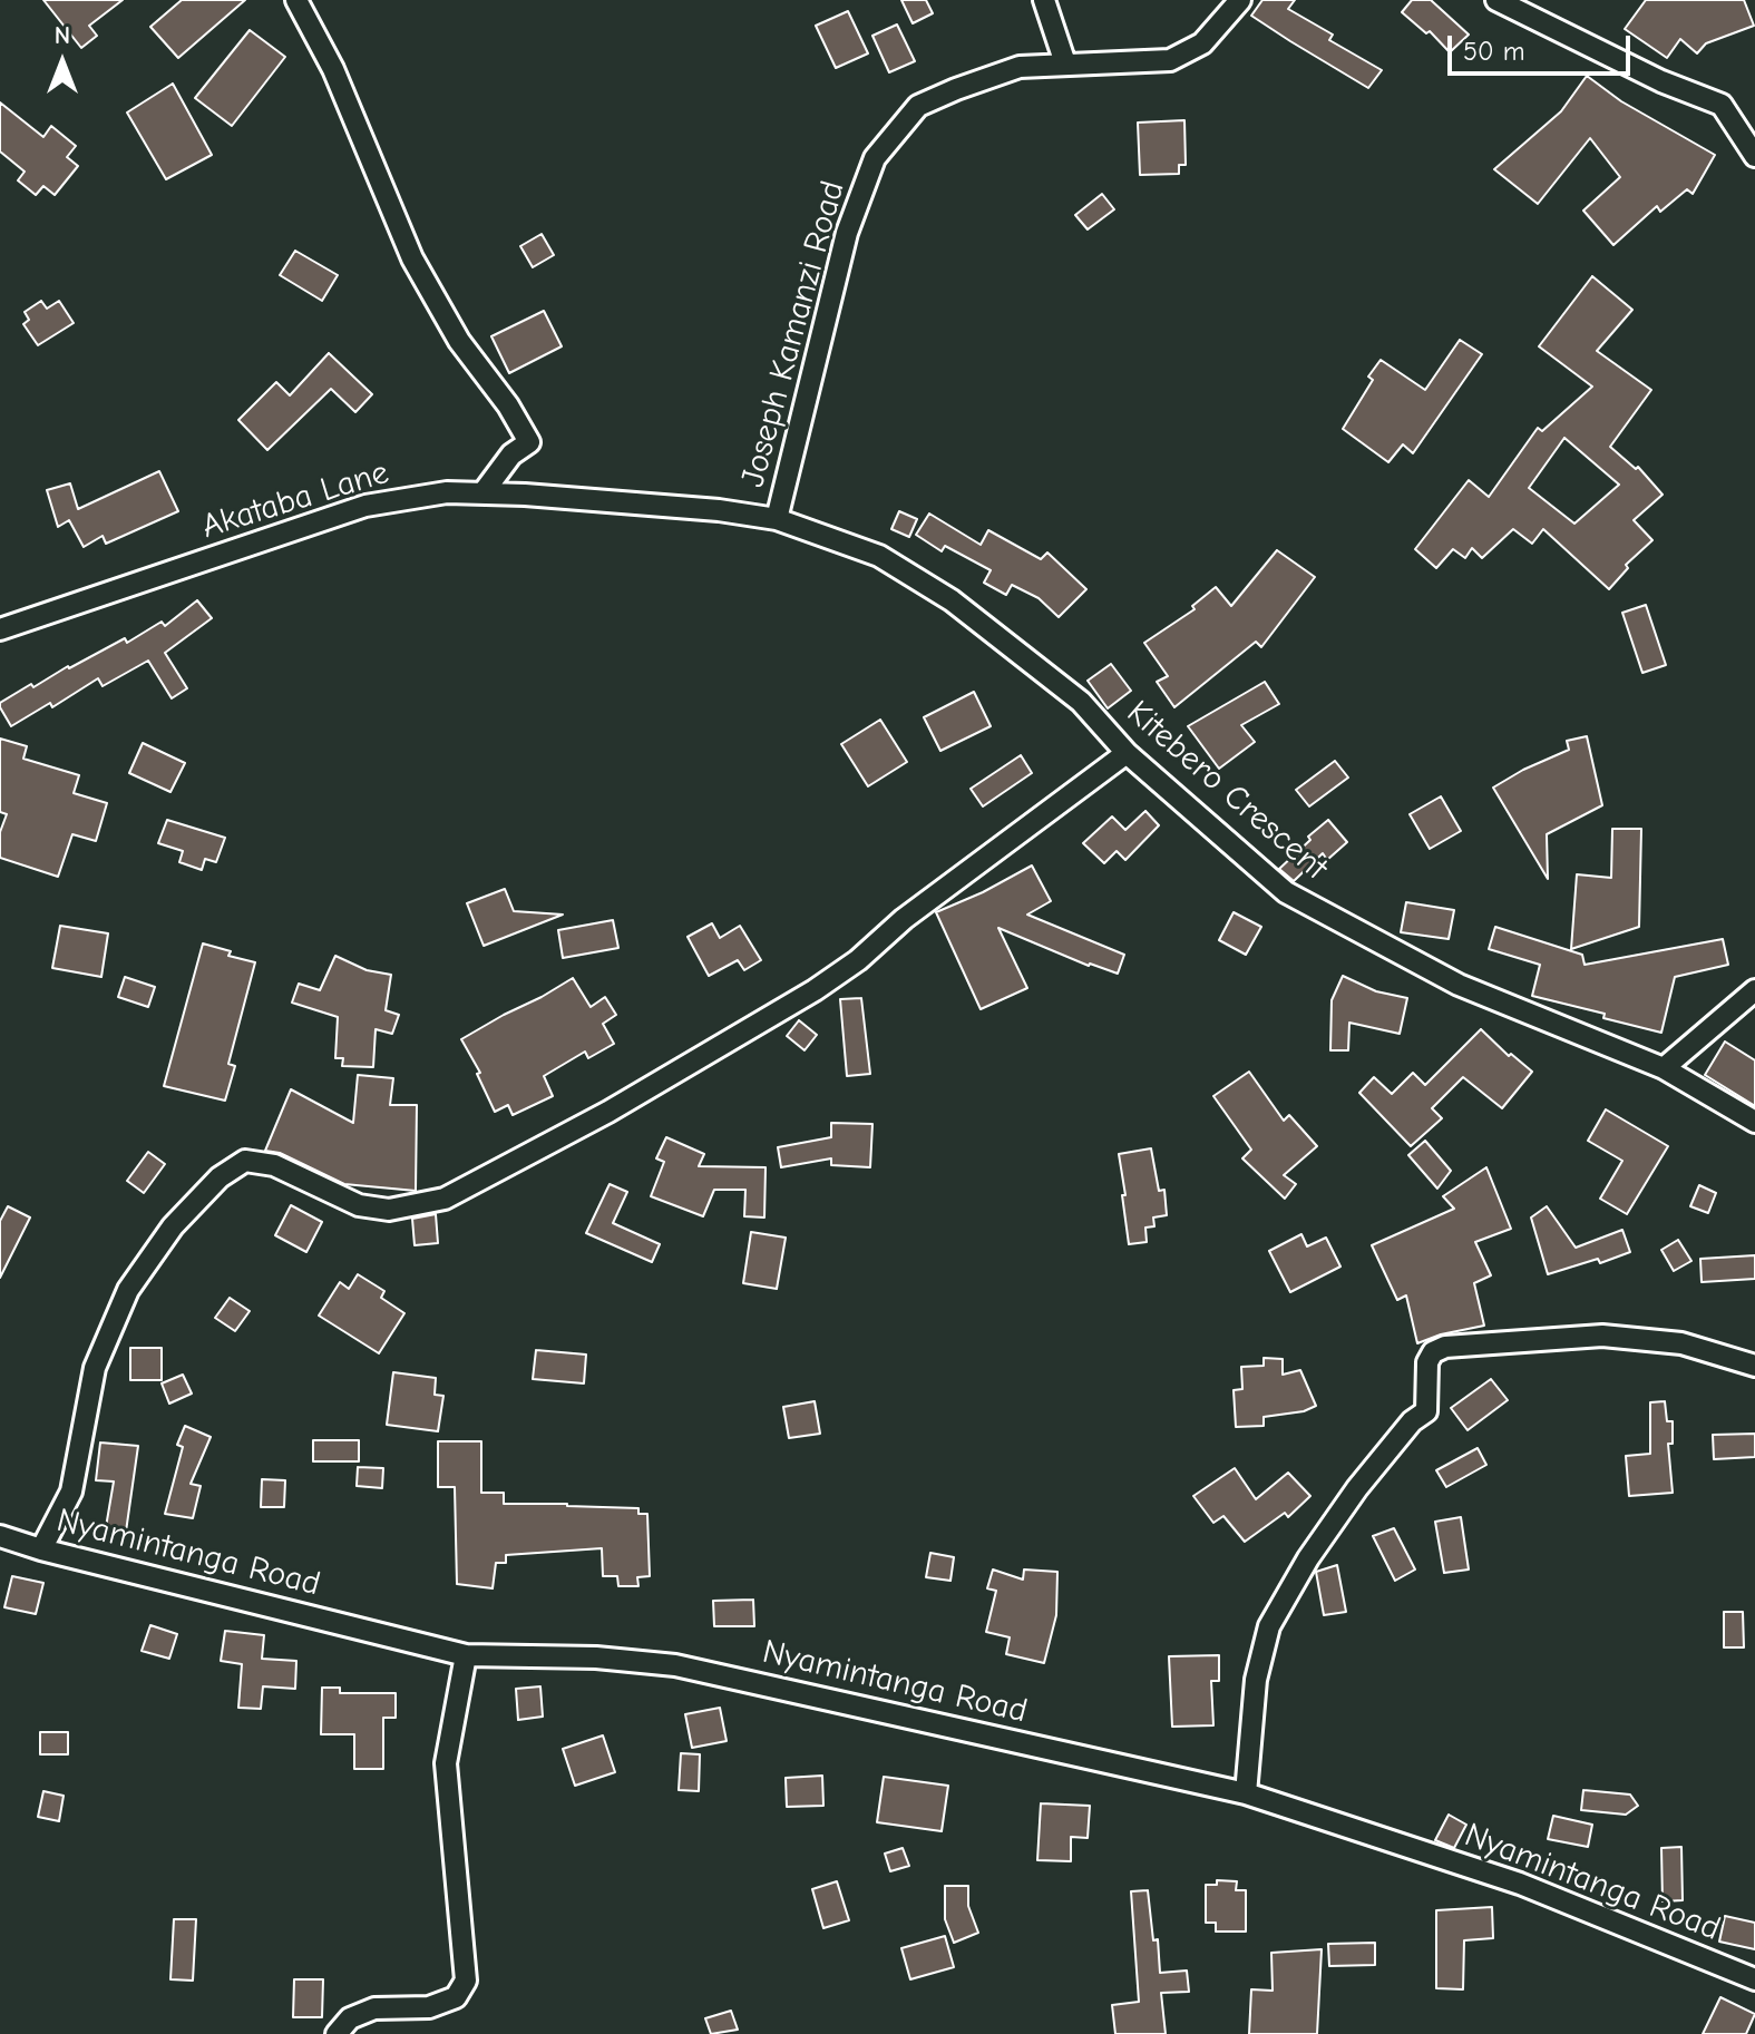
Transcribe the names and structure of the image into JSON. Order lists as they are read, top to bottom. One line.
{"streets":{"street":["Joseph Kamanzi Road","Akataba Lane","Kitebero Crescent","Nyamintanga Road"]},"crossings":[["Joseph Kamanzi Road","Akataba Lane"],["Joseph Kamanzi Road","Kitebero Crescent"],["Akataba Lane","Kitebero Crescent"]],"scale_bar":"50 m","north":"top"}
